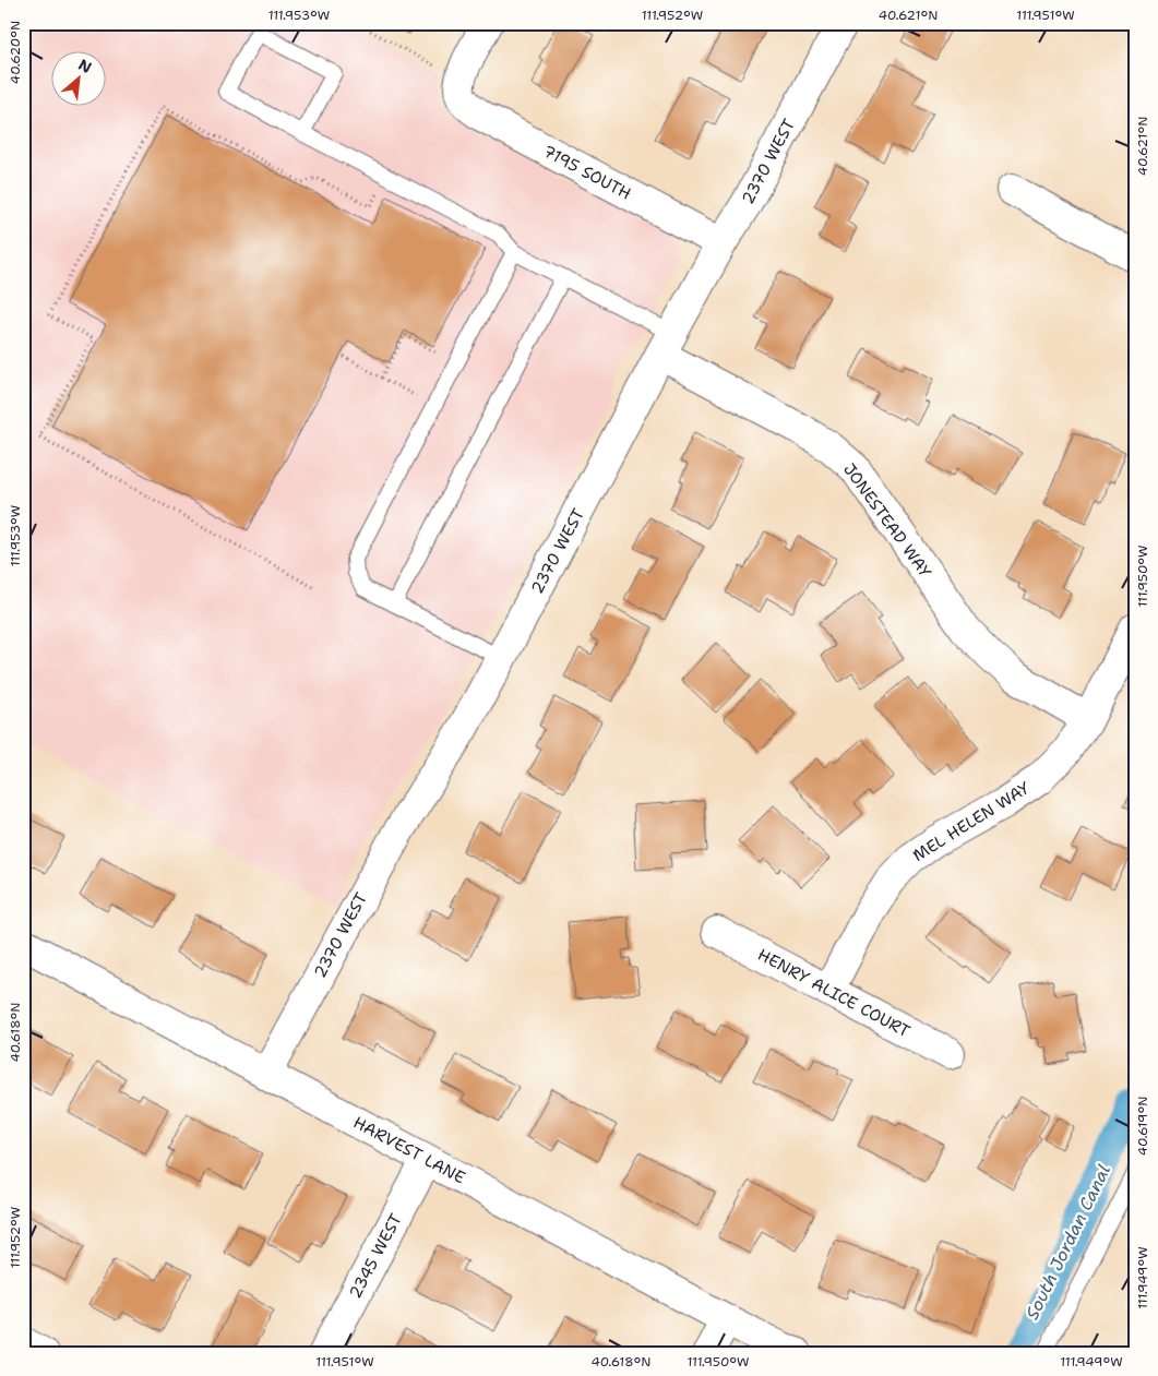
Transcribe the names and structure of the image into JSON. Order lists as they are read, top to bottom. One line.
{"streets":{"street":["2370 WEST","7195 SOUTH","JONESTEAD WAY","MEL HELEN WAY","HENRY ALICE COURT","HARVEST LANE","2345 WEST"]},"crossings":[["2370 WEST","7195 SOUTH"],["2370 WEST","JONESTEAD WAY"],["2370 WEST","HARVEST LANE"],["JONESTEAD WAY","MEL HELEN WAY"],["MEL HELEN WAY","HENRY ALICE COURT"],["HARVEST LANE","2345 WEST"]],"water":["South Jordan Canal"],"north":"top right","coordinates":["111.953°W","111.952°W","40.621°N","111.951°W","40.620°N","111.950°W","40.618°N","40.619°N","111.949°W"]}
